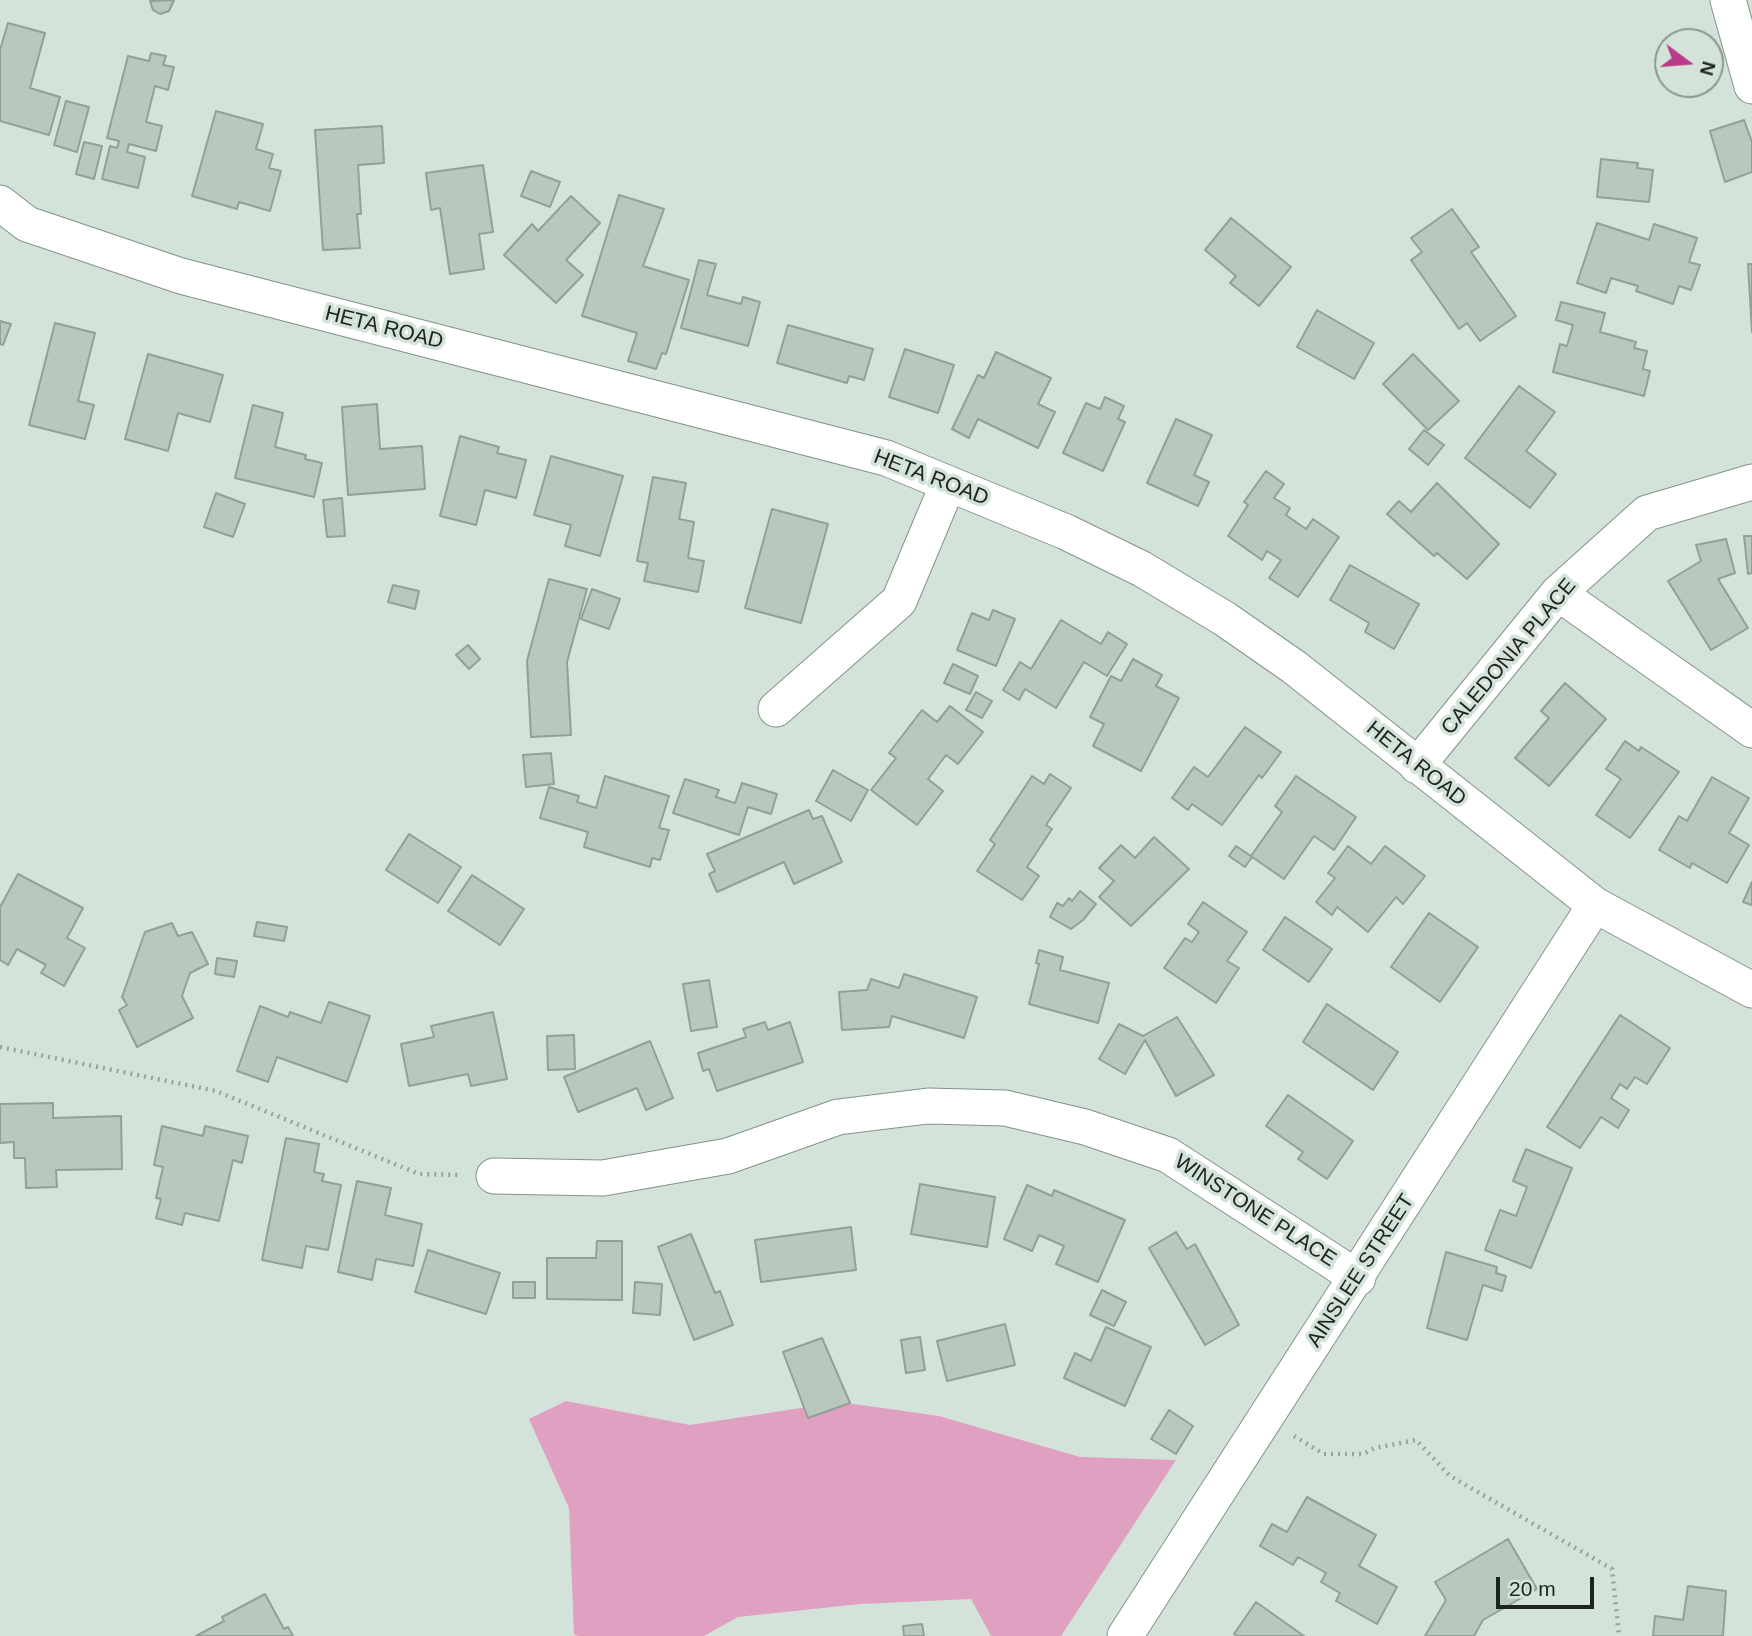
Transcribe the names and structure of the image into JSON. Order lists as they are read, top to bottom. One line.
{"streets":{"street":["HETA ROAD","CALEDONIA PLACE","WINSTONE PLACE","AINSLEE STREET"]},"crossings":[["HETA ROAD","CALEDONIA PLACE"],["HETA ROAD","AINSLEE STREET"],["WINSTONE PLACE","AINSLEE STREET"]],"scale_bar":"20 m","north":"right"}
